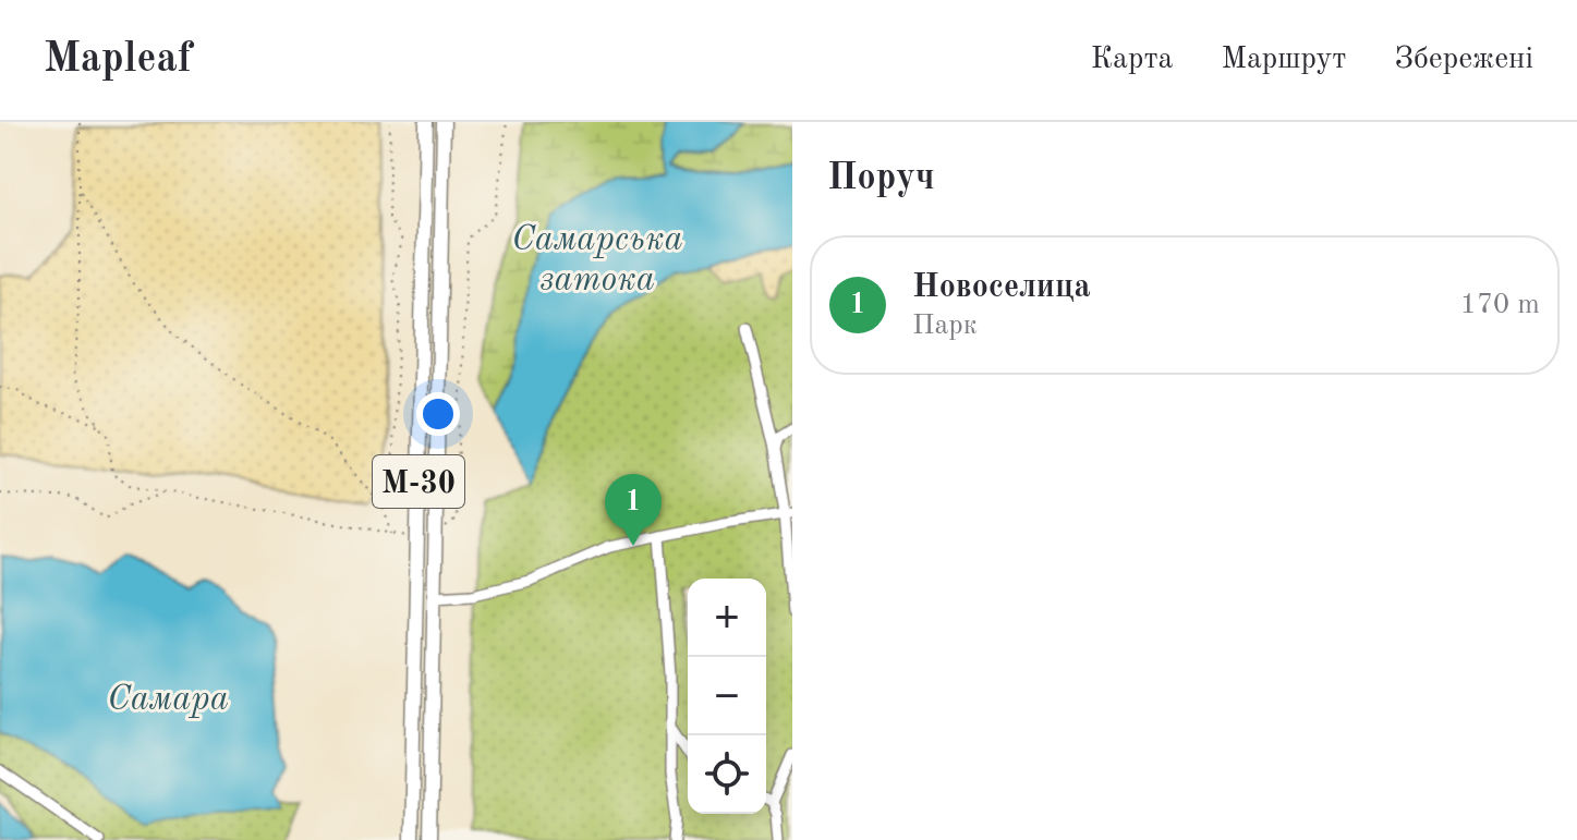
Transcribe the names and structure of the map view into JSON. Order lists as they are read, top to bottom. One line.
{"streets":{"highway":["М-30"]},"water":["Самарська затока","Самара"],"page":{"header":"Mapleaf","nav":["Карта","Маршрут","Збережені"],"heading":"Поруч","list":[{"mark":"1","name":"Новоселица","note":"Парк","value":"170 m"}],"pins":"1","map_buttons":["+","−"]}}
